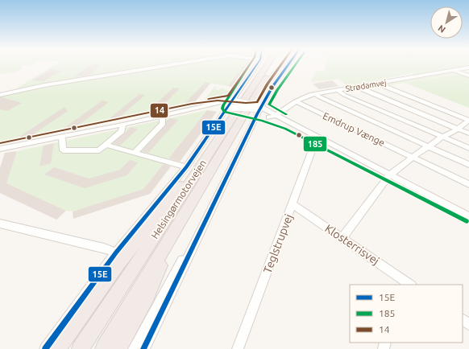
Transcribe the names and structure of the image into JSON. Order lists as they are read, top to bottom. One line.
{"streets":{"highway":["Helsingørmotorvejen"],"street":["Strødamvej","Emdrup Vænge","Teglstrupvej","Klosterrisvej"]},"crossings":[["Strødamvej","Emdrup Vænge"],["Teglstrupvej","Klosterrisvej"]],"lines":["transit line 15E","transit line 185","transit line 14"],"legend":["15E","185","14"],"north":"bottom left"}
